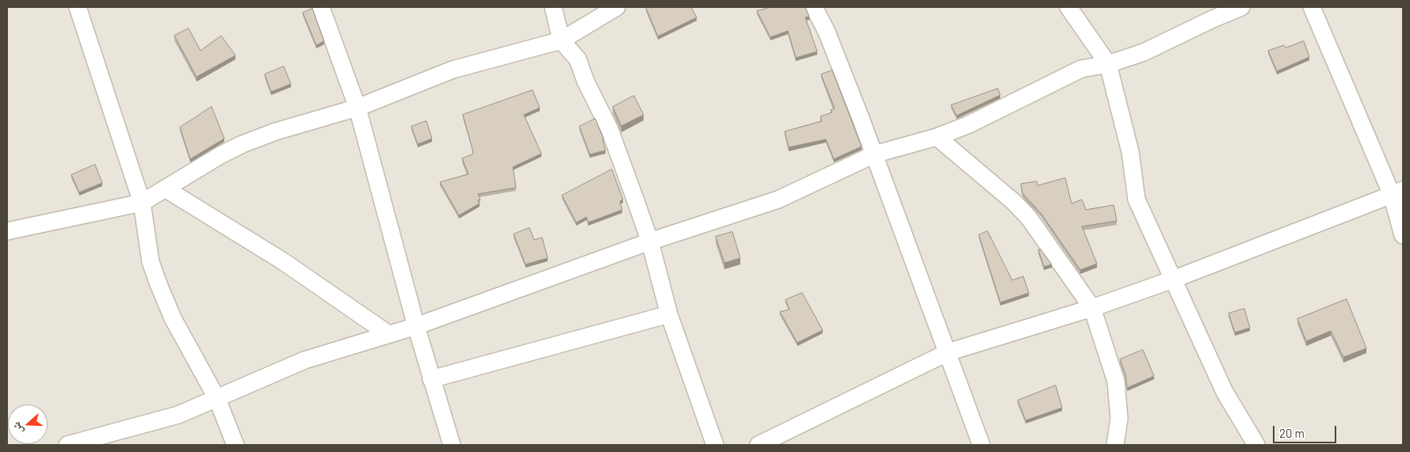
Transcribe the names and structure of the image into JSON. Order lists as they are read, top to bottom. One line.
{"scale_bar":"20 m","north":"left"}
